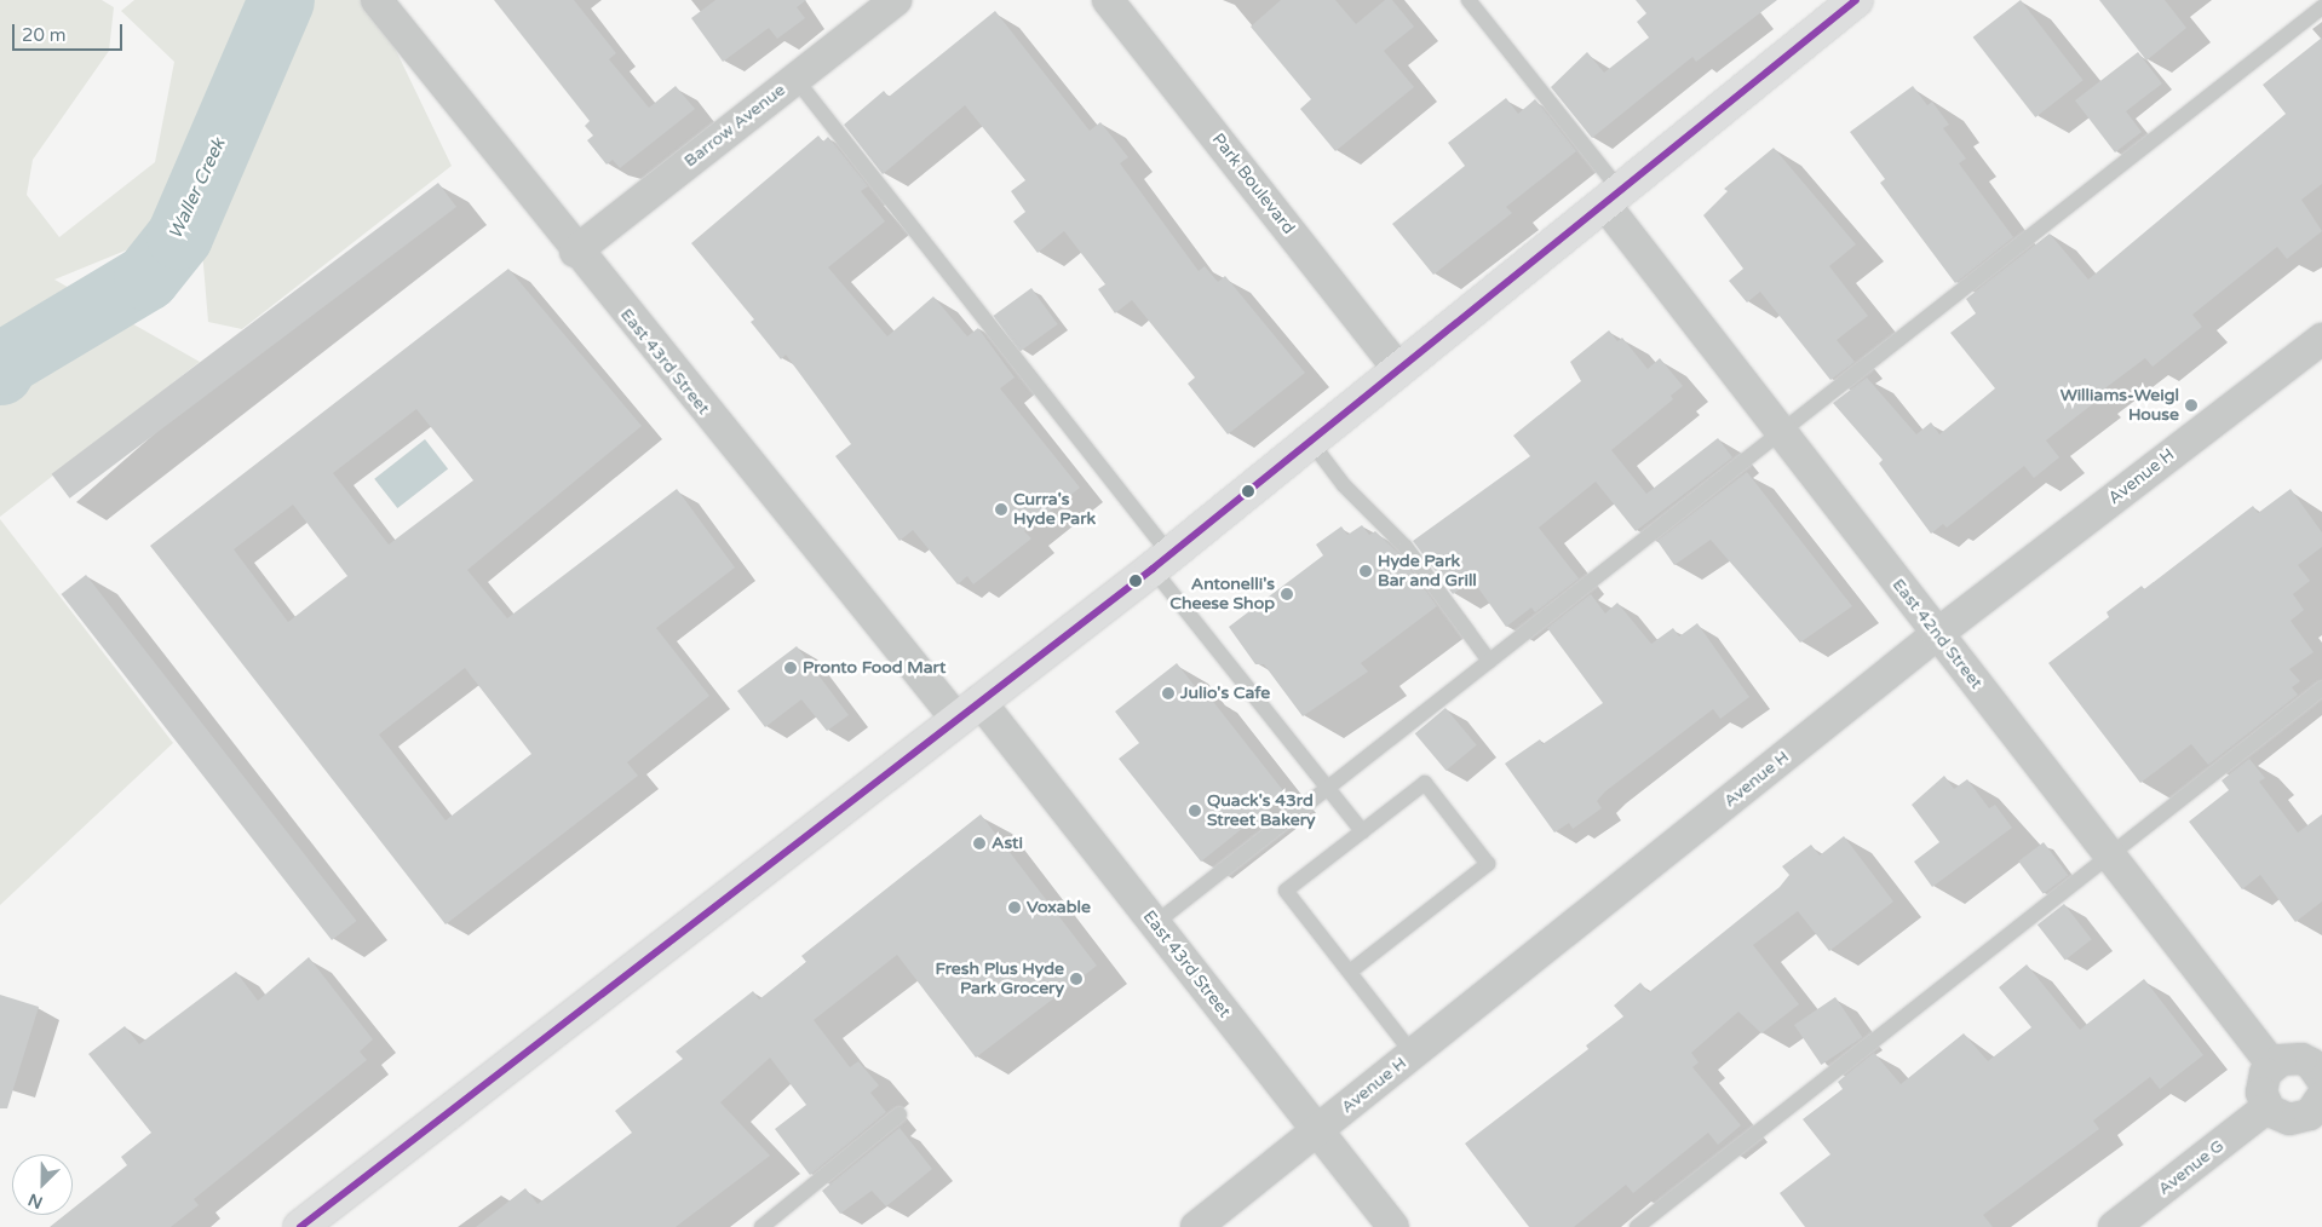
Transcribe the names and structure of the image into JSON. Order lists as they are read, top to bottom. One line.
{"streets":{"street":["Barrow Avenue","Park Boulevard","East 43rd Street","Avenue H","East 42nd Street","Avenue G"]},"crossings":[["Barrow Avenue","East 43rd Street"],["East 43rd Street","Avenue H"],["Avenue H","East 42nd Street"],["East 42nd Street","Avenue G"]],"water":["Waller Creek"],"places":["Williams-Weigl House","Curra's Hyde Park","Hyde Park Bar and Grill","Antonelli's Cheese Shop","Pronto Food Mart","Julio's Cafe","Quack's 43rd Street Bakery","Asti","Voxable","Fresh Plus Hyde Park Grocery"],"scale_bar":"20 m","north":"bottom left"}
